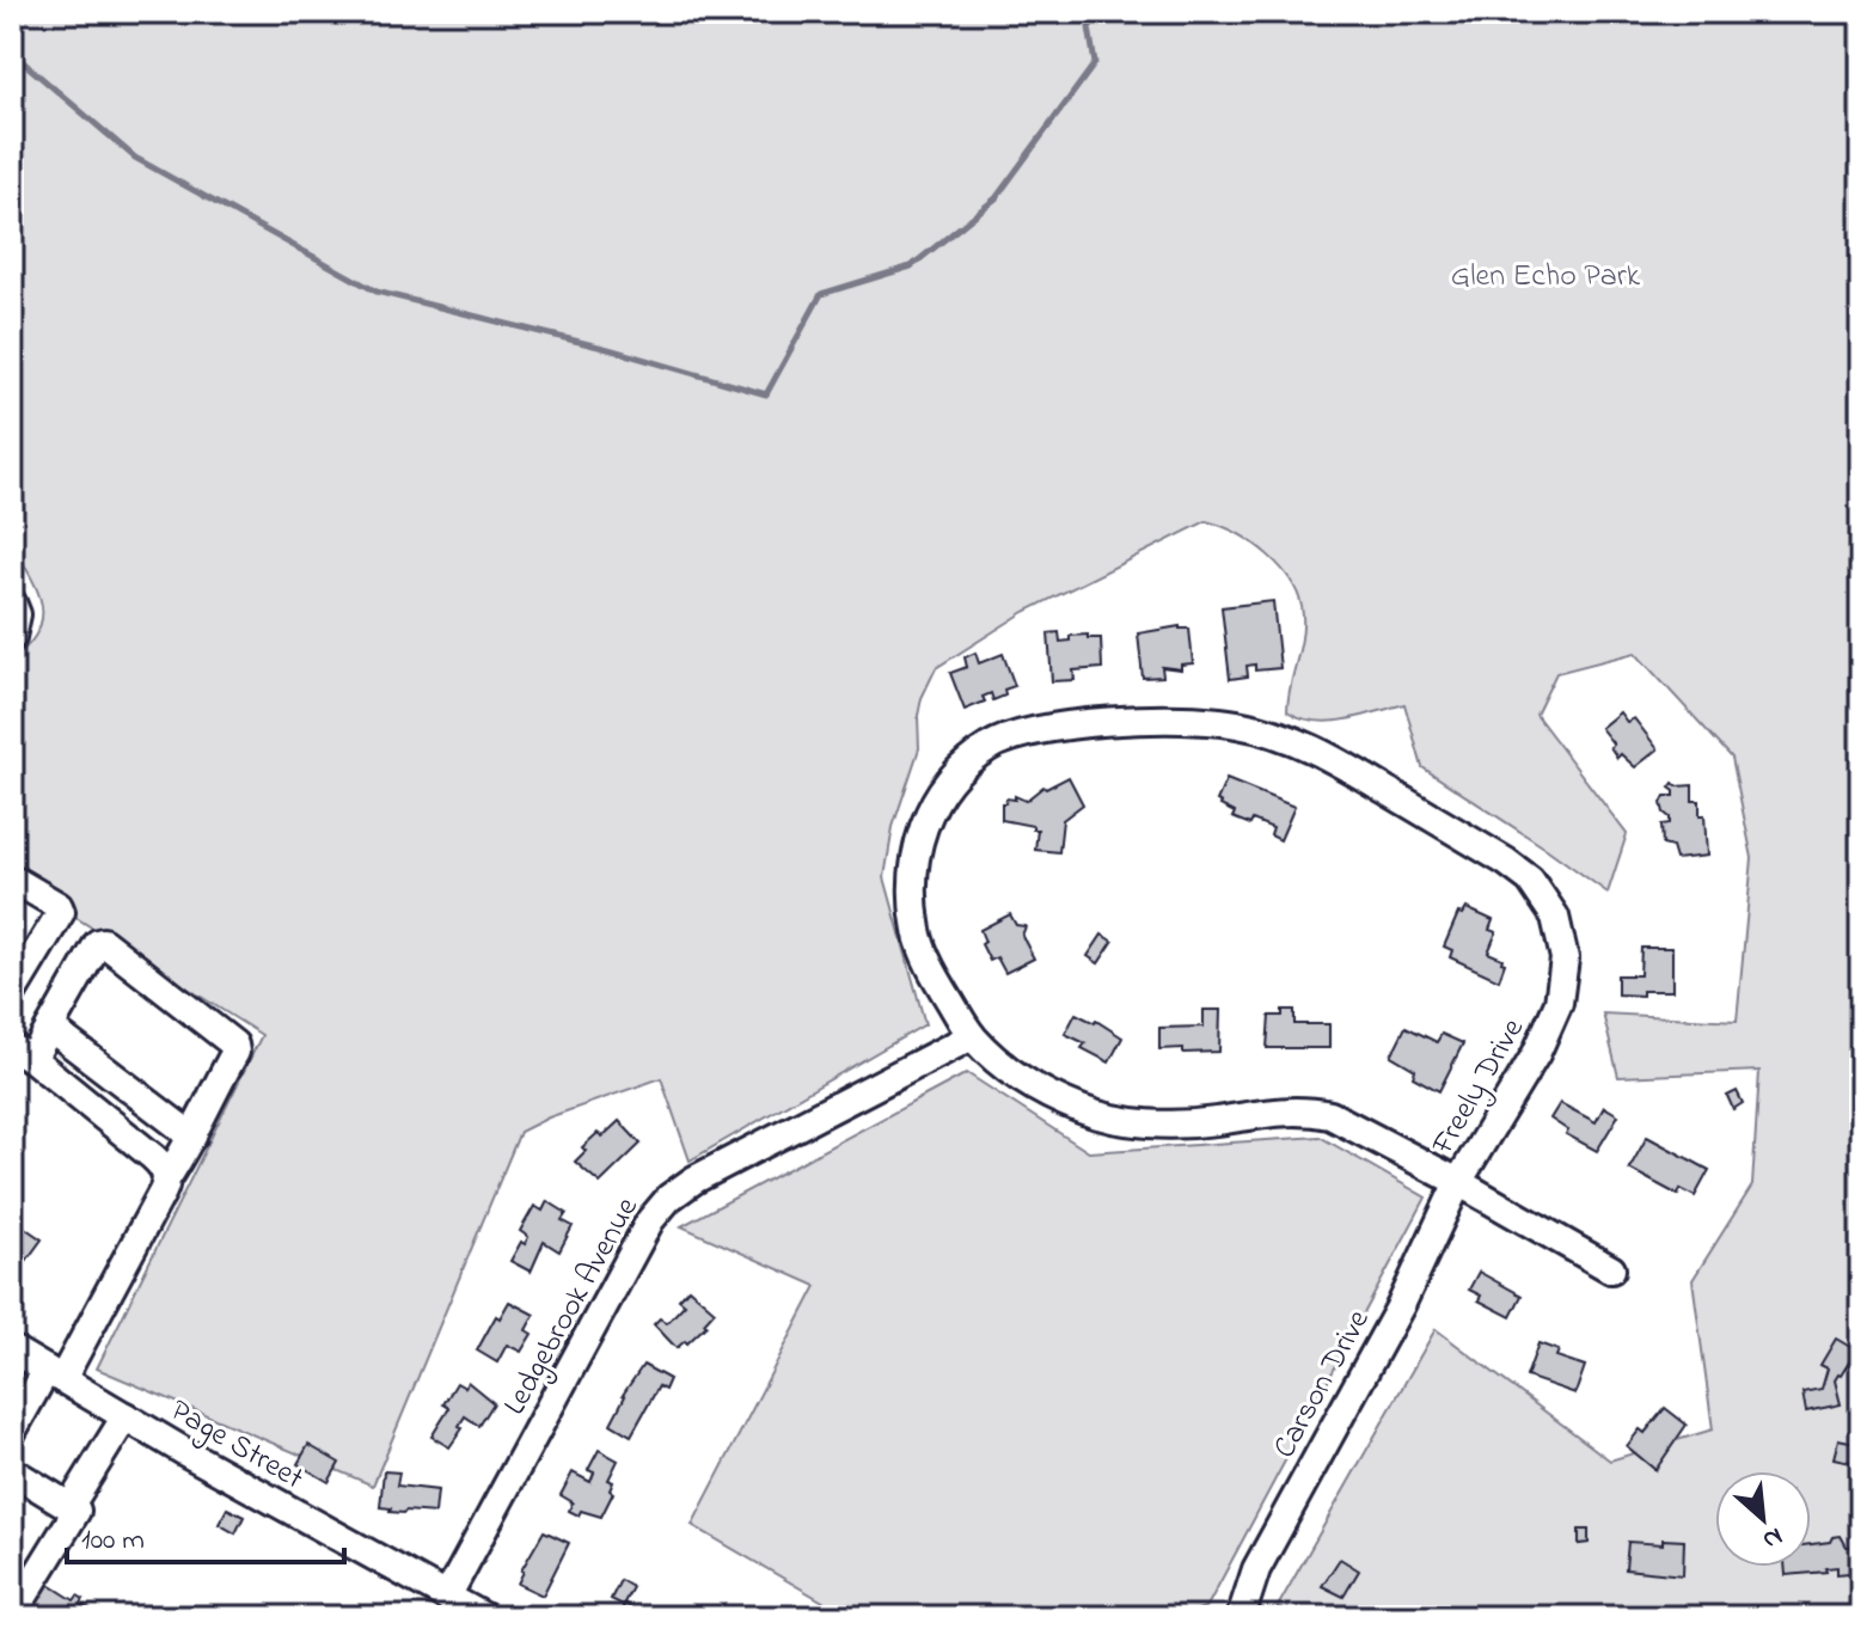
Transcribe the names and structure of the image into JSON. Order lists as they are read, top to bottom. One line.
{"streets":{"street":["Freely Drive","Ledgebrook Avenue","Carson Drive","Page Street"]},"crossings":[["Freely Drive","Ledgebrook Avenue"],["Freely Drive","Carson Drive"],["Ledgebrook Avenue","Page Street"]],"parks":["Glen Echo Park"],"scale_bar":"100 m","north":"bottom right"}
